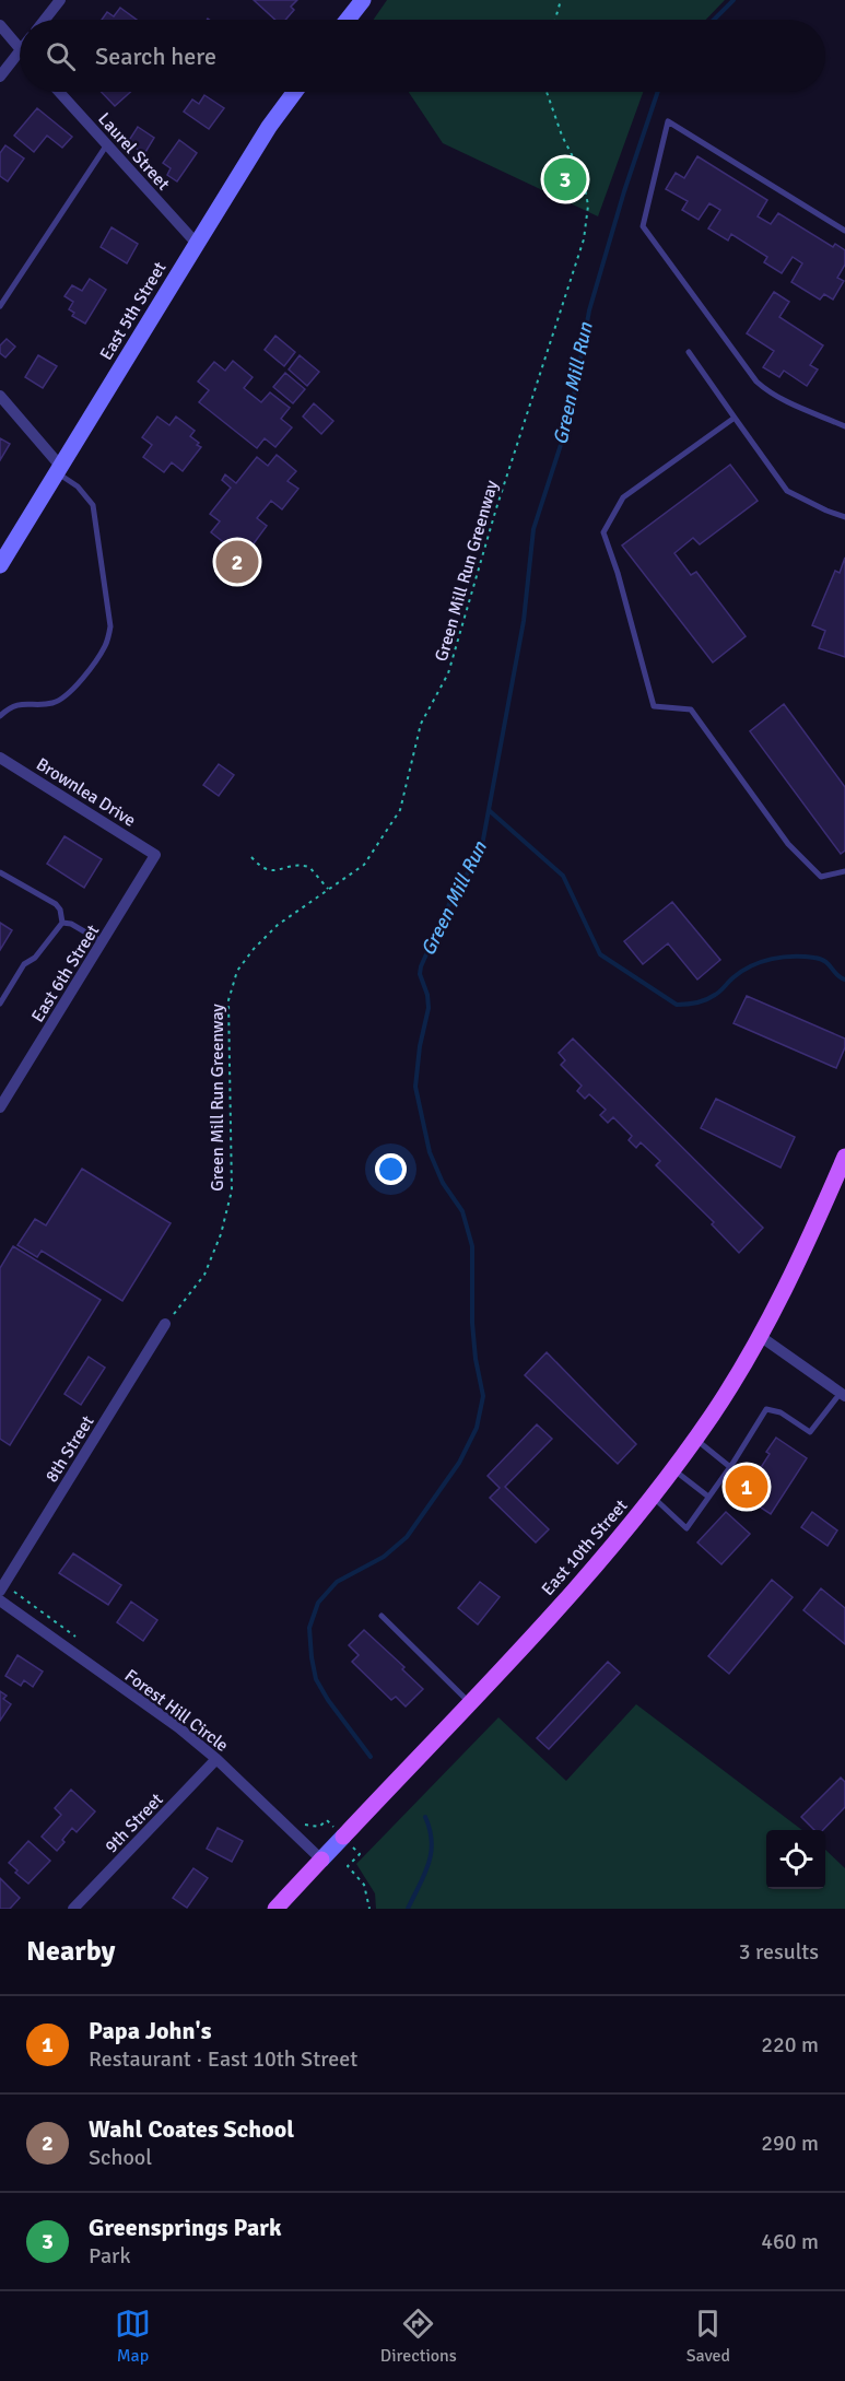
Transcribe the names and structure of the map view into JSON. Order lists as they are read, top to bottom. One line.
{"streets":{"main road":["East 5th Street","East 10th Street"],"street":["Laurel Street","Brownlea Drive","East 6th Street","8th Street","Forest Hill Circle","9th Street"],"path":["Green Mill Run Greenway"]},"crossings":[["Laurel Street","East 5th Street"],["Brownlea Drive","East 6th Street"],["East 10th Street","Forest Hill Circle"],["Forest Hill Circle","9th Street"]],"water":["Green Mill Run"],"page":{"search":"Search here","pins":["3","2","1"],"heading":["Nearby","3 results"],"list":[{"mark":"1","name":"Papa John's","note":"Restaurant · East 10th Street","value":"220 m"},{"mark":"2","name":"Wahl Coates School","note":"School","value":"290 m"},{"mark":"3","name":"Greensprings Park","note":"Park","value":"460 m"}],"nav":["Map","Directions","Saved"]}}
